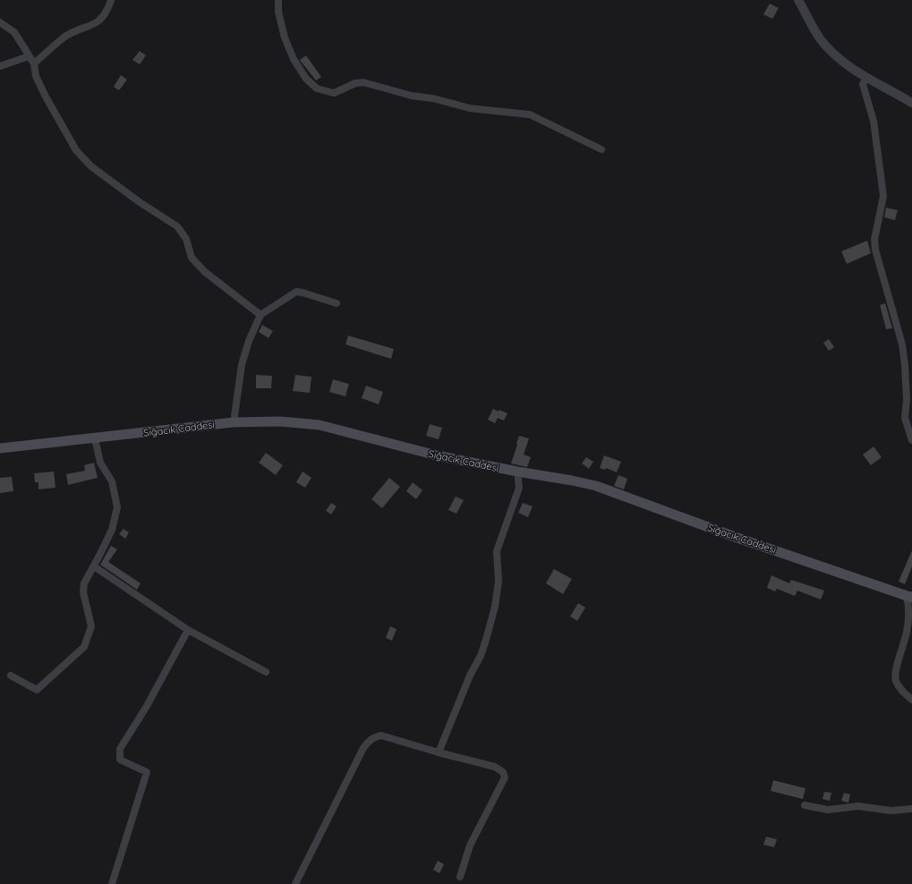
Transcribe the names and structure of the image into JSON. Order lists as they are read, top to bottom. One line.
{"streets":{"main road":["Sığacık Caddesi"]}}
